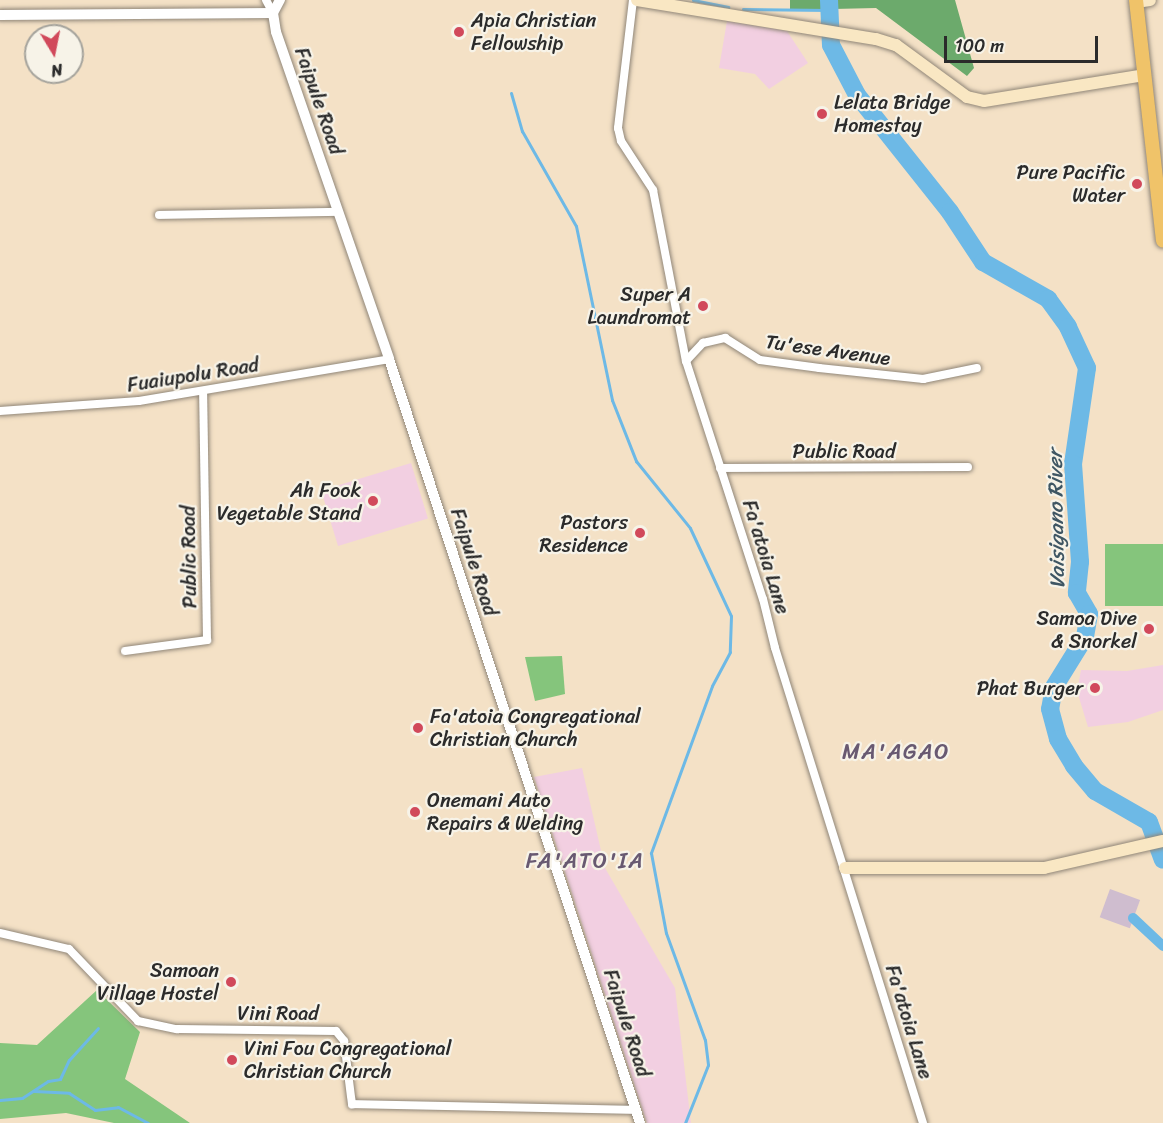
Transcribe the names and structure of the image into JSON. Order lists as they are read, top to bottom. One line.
{"streets":{"street":["Faipule Road","Tu'ese Avenue","Fuaiupolu Road","Public Road","Fa'atoia Lane","Vini Road"]},"crossings":[["Faipule Road","Fuaiupolu Road"],["Faipule Road","Vini Road"],["Tu'ese Avenue","Fa'atoia Lane"],["Fuaiupolu Road","Public Road"],["Public Road","Fa'atoia Lane"]],"districts":["MA'AGAO","FA'ATO'IA"],"water":["Vaisigano River"],"places":["Apia Christian Fellowship","Lelata Bridge Homestay","Pure Pacific Water","Super A Laundromat","Ah Fook Vegetable Stand","Pastors Residence","Samoa Dive & Snorkel","Phat Burger","Fa'atoia Congregational Christian Church","Onemani Auto Repairs & Welding","Samoan Village Hostel","Vini Fou Congregational Christian Church"],"scale_bar":"100 m","north":"bottom"}
